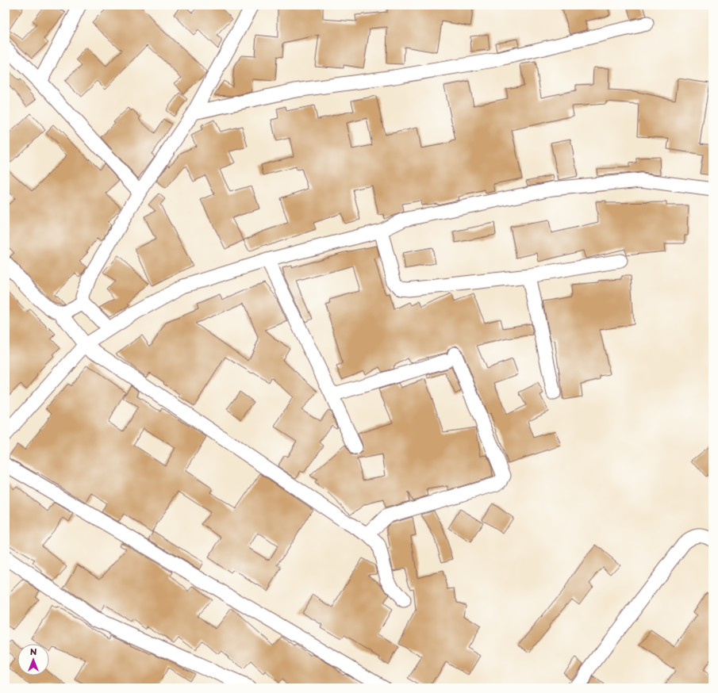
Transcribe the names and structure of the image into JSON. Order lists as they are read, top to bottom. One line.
{"north":"top"}
